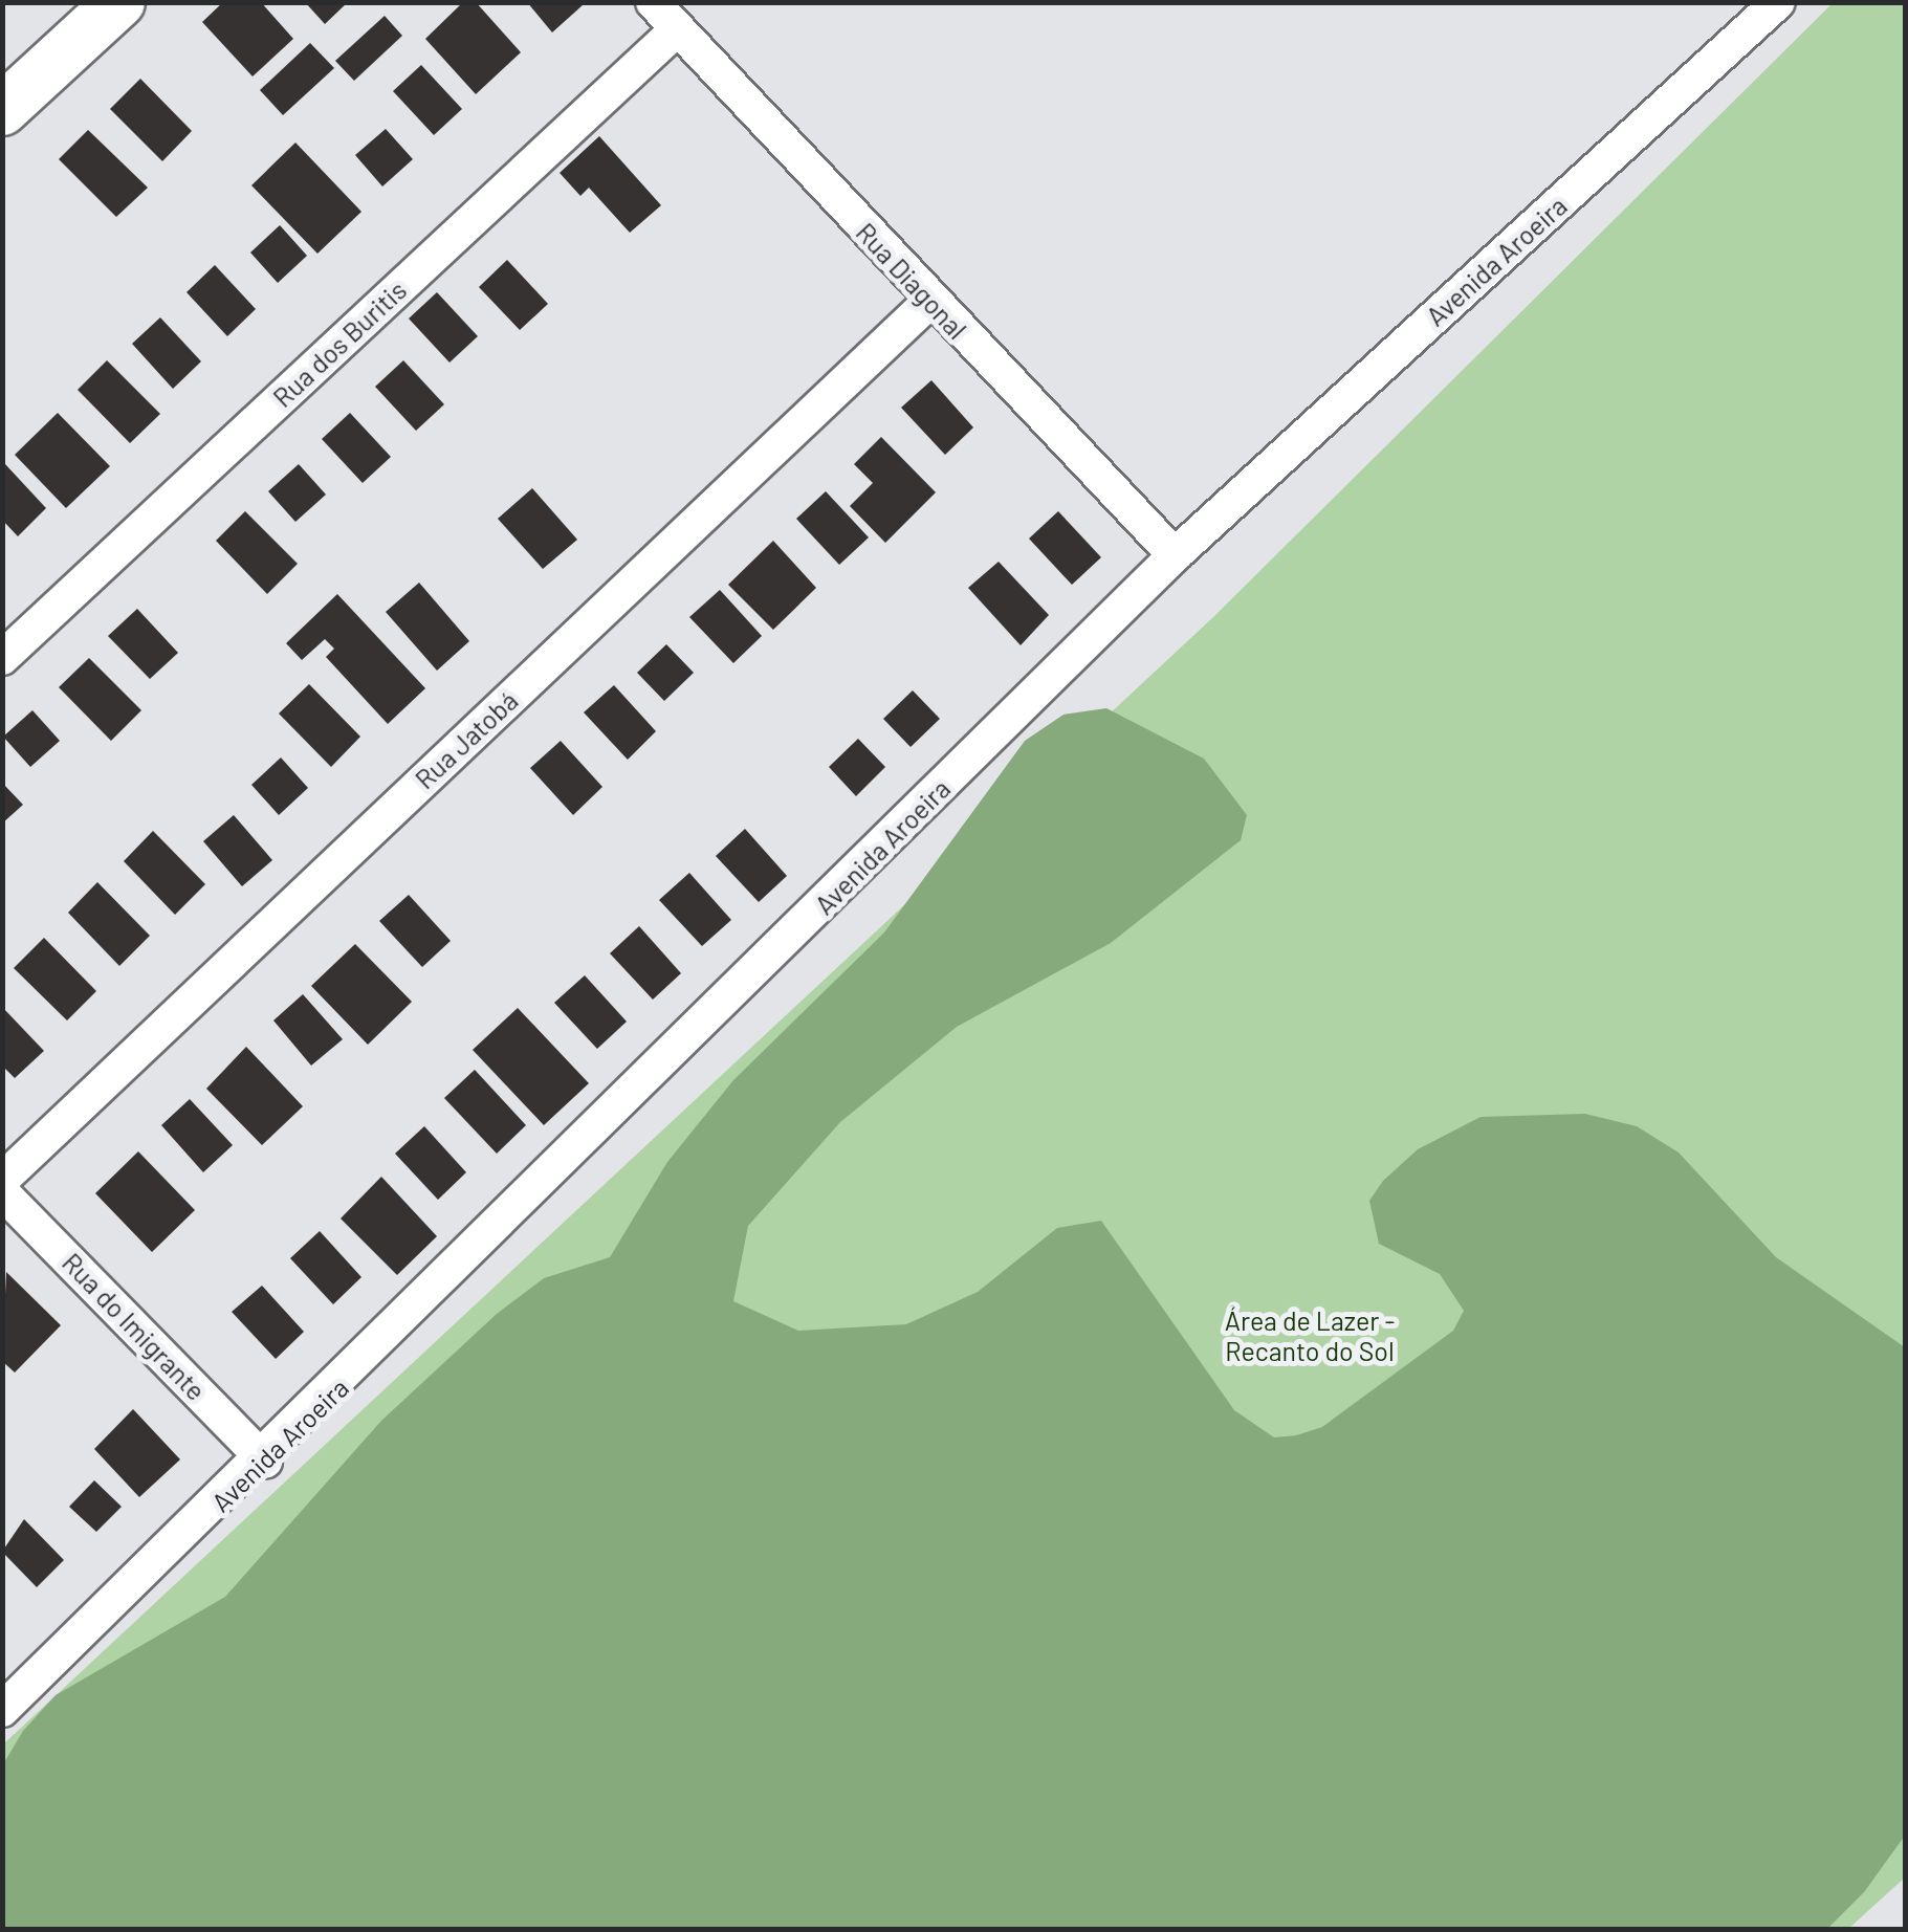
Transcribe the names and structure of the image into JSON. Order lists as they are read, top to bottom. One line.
{"streets":{"street":["Avenida Aroeira","Rua Diagonal","Rua dos Buritis","Rua Jatobá","Rua do Imigrante"]},"crossings":[["Avenida Aroeira","Rua Diagonal"],["Avenida Aroeira","Rua do Imigrante"],["Rua Diagonal","Rua dos Buritis"],["Rua Diagonal","Rua Jatobá"]],"parks":["Área de Lazer - Recanto do Sol"]}
